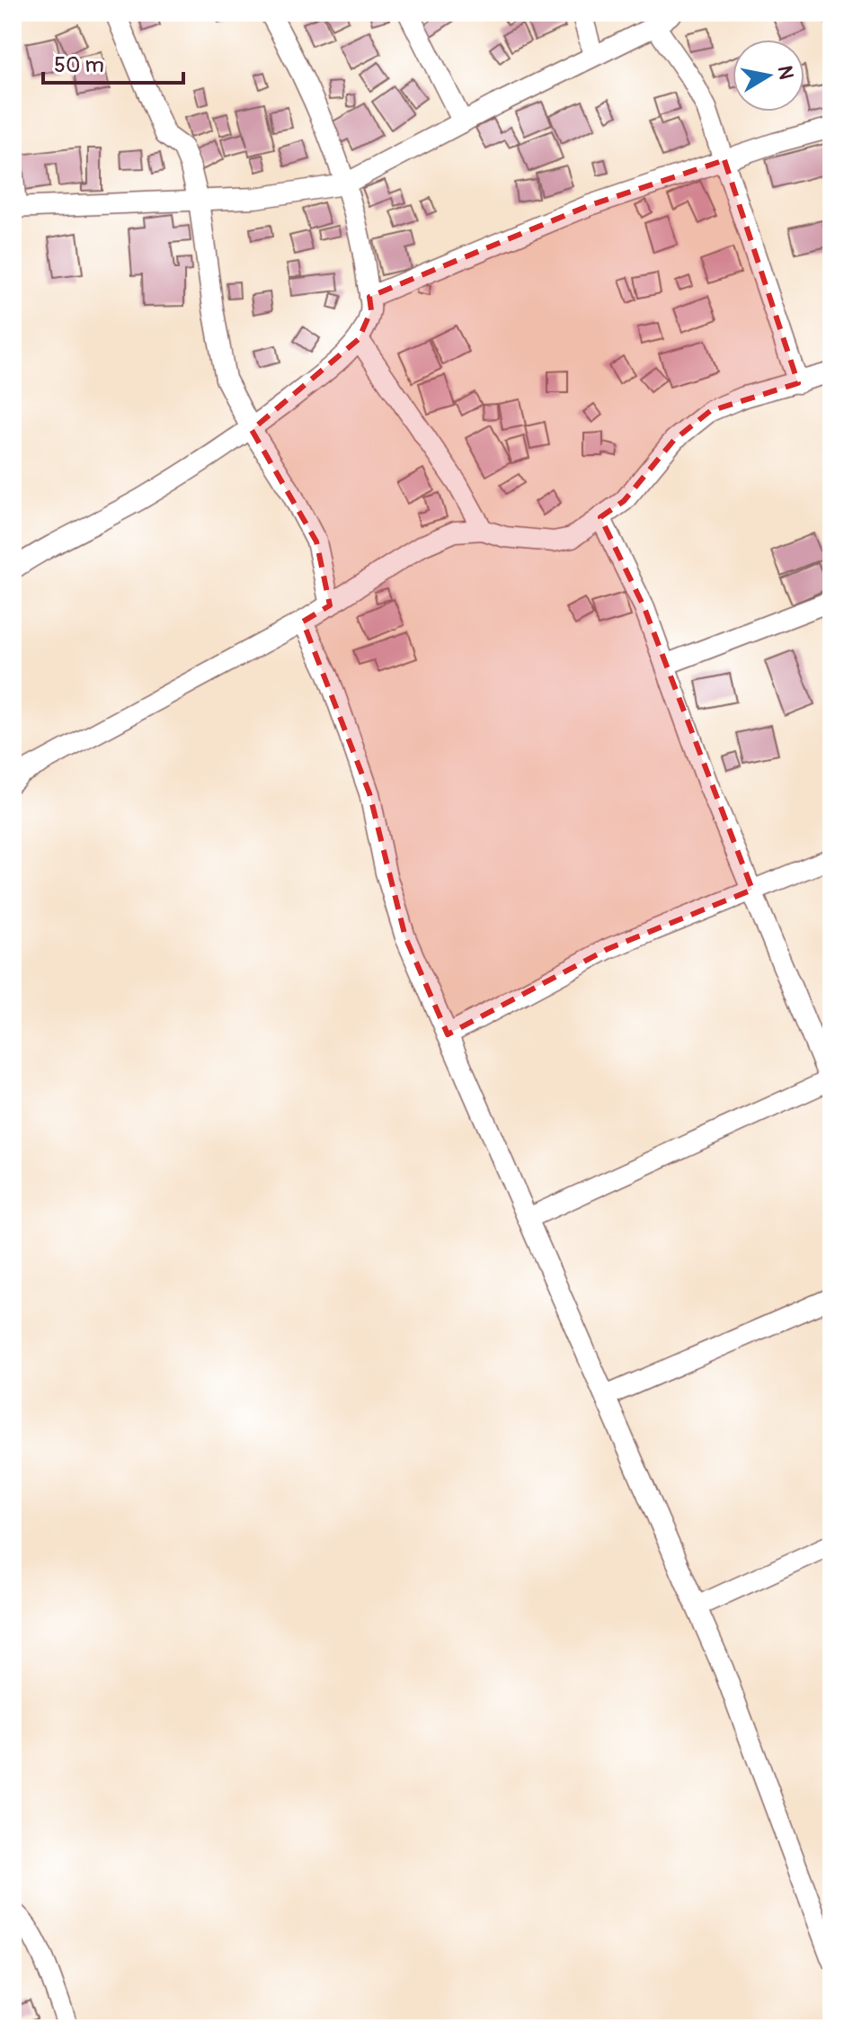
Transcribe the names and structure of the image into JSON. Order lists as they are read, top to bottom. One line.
{"scale_bar":"50 m","north":"right"}
